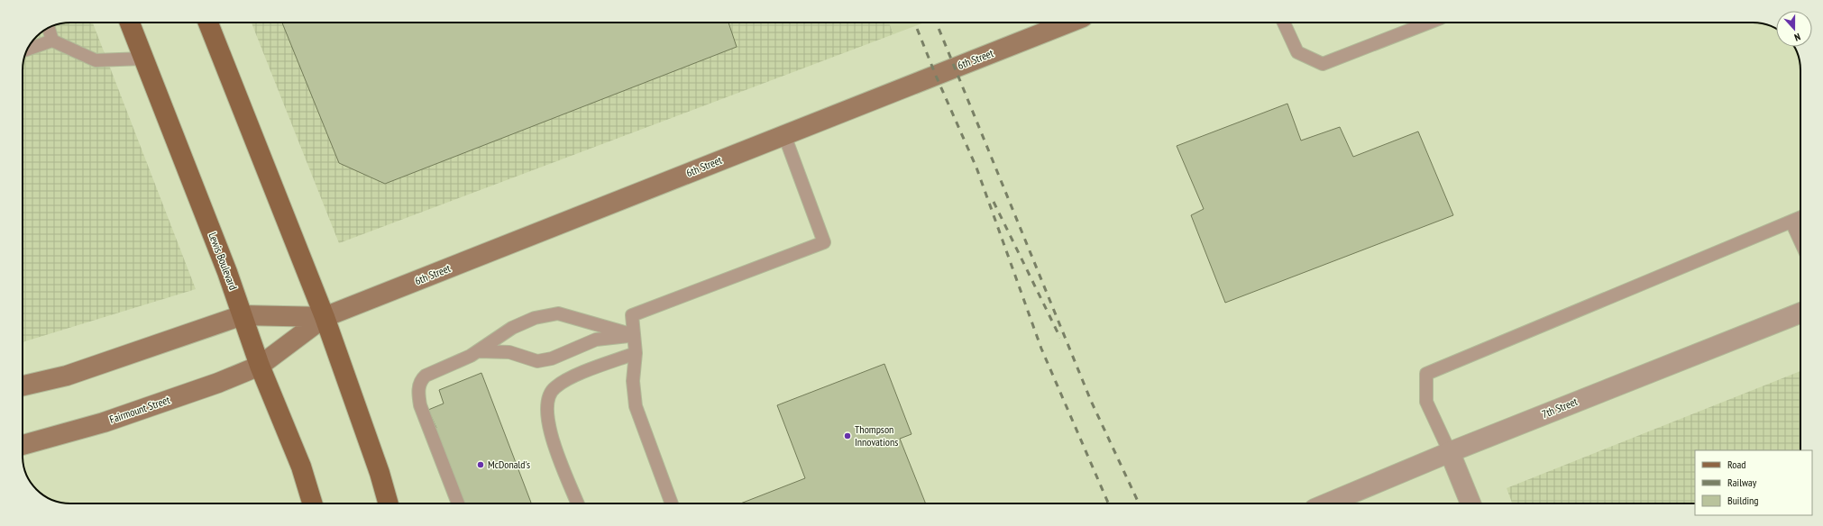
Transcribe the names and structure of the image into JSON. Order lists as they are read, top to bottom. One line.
{"streets":{"main road":["6th Street","Lewis Boulevard","Fairmount Street"],"street":["7th Street"]},"crossings":[["6th Street","Lewis Boulevard"],["6th Street","Fairmount Street"],["Lewis Boulevard","Fairmount Street"]],"places":["Thompson Innovations","McDonald's"],"legend":["Road","Railway","Building"],"north":"bottom"}
